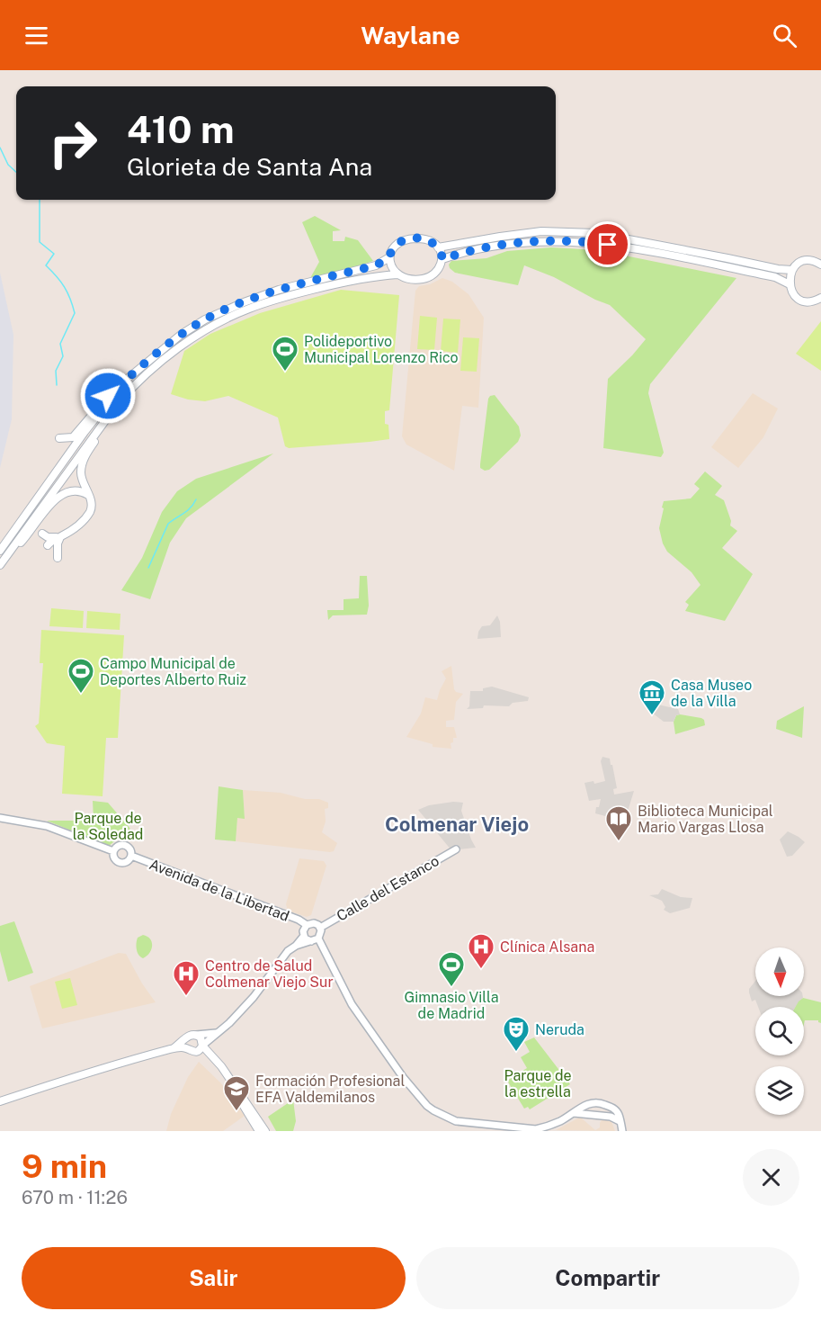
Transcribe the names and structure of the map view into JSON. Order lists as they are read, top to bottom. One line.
{"streets":{"street":["Calle del Estanco","Avenida de la Libertad"]},"crossings":[["Calle del Estanco","Avenida de la Libertad"]],"districts":["Colmenar Viejo"],"parks":["Parque de la Soledad","Parque de la estrella"],"places":{"sports":["Polideportivo Municipal Lorenzo Rico","Campo Municipal de Deportes Alberto Ruiz","Gimnasio Villa de Madrid"],"museum":["Casa Museo de la Villa"],"library":["Biblioteca Municipal Mario Vargas Llosa"],"hospital":["Clínica Alsana","Centro de Salud Colmenar Viejo Sur"],"theatre":["Neruda"],"school or university":["Formación Profesional EFA Valdemilanos"]},"north":"bottom","page":{"header":"Waylane","turn":["410 m","Glorieta de Santa Ana"],"heading":["9 min","670 m · 11:26"],"buttons":["Salir","Compartir"]}}
